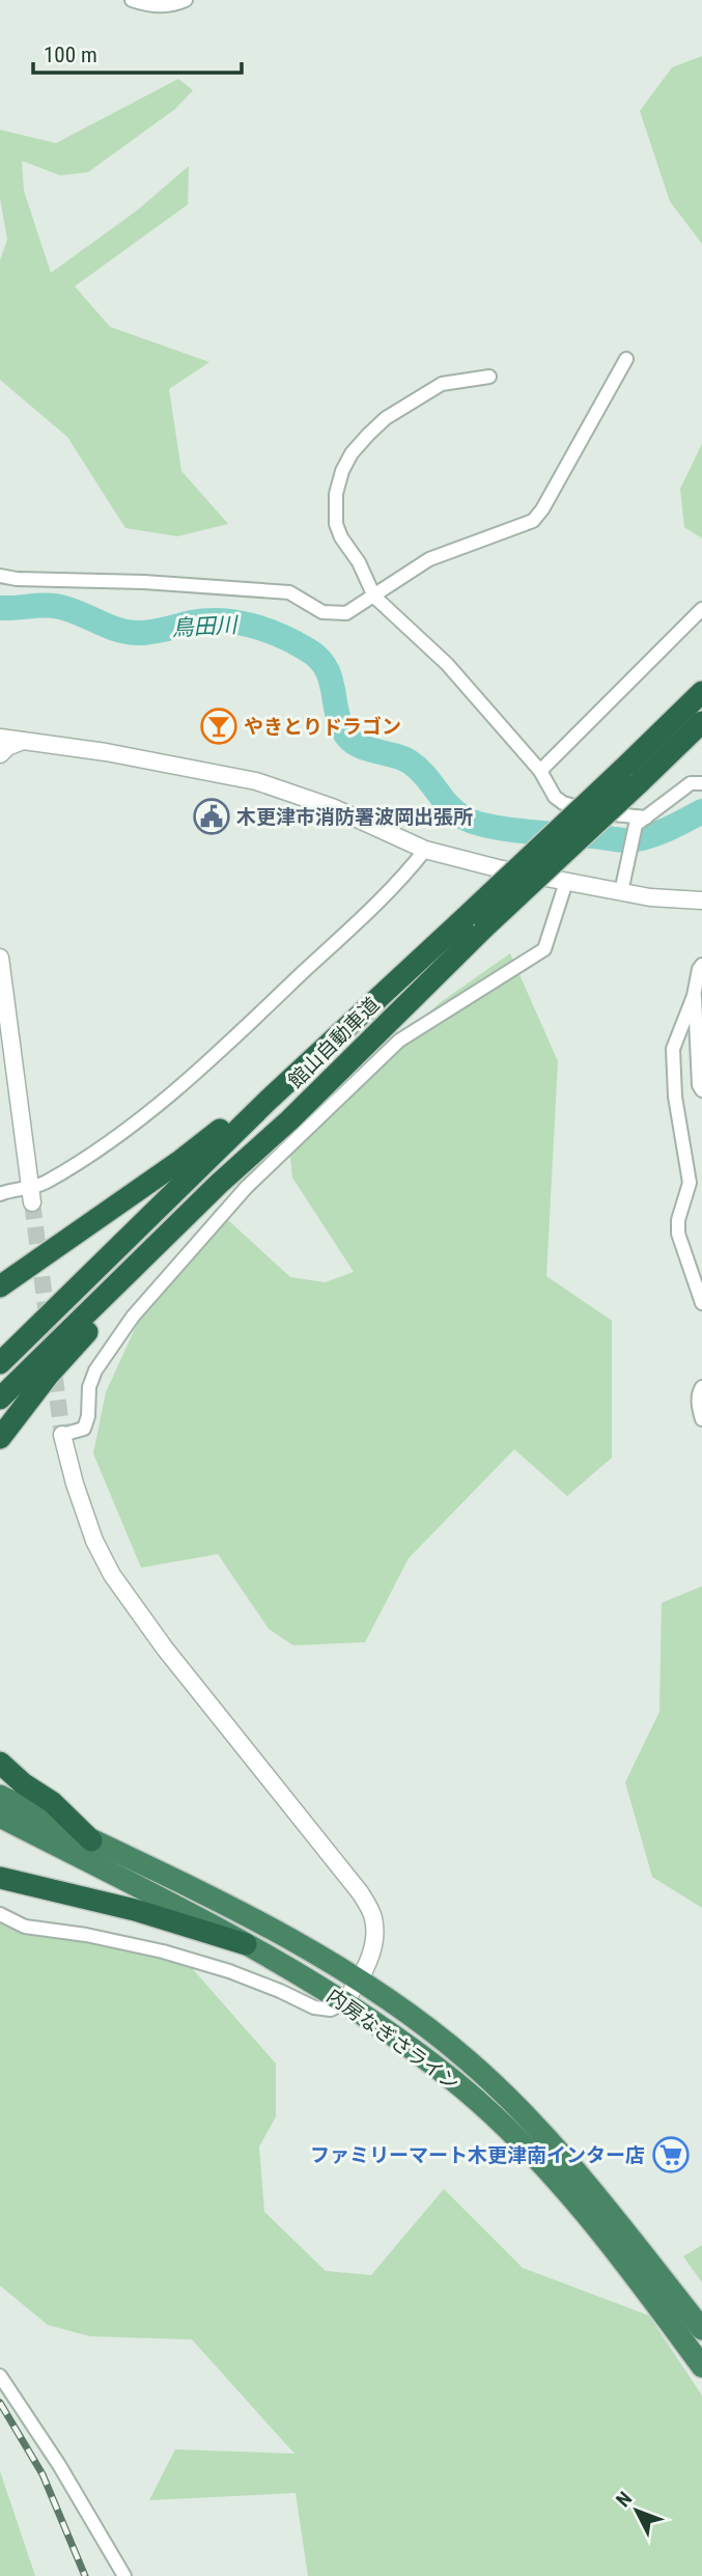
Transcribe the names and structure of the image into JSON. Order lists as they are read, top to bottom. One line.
{"streets":{"highway":["館山自動車道","内房なぎさライン"]},"water":["鳥田川"],"places":{"bar":["やきとりドラゴン"],"public building":["木更津市消防署波岡出張所"],"supermarket":["ファミリーマート木更津南インター店"]},"scale_bar":"100 m","north":"top left"}
